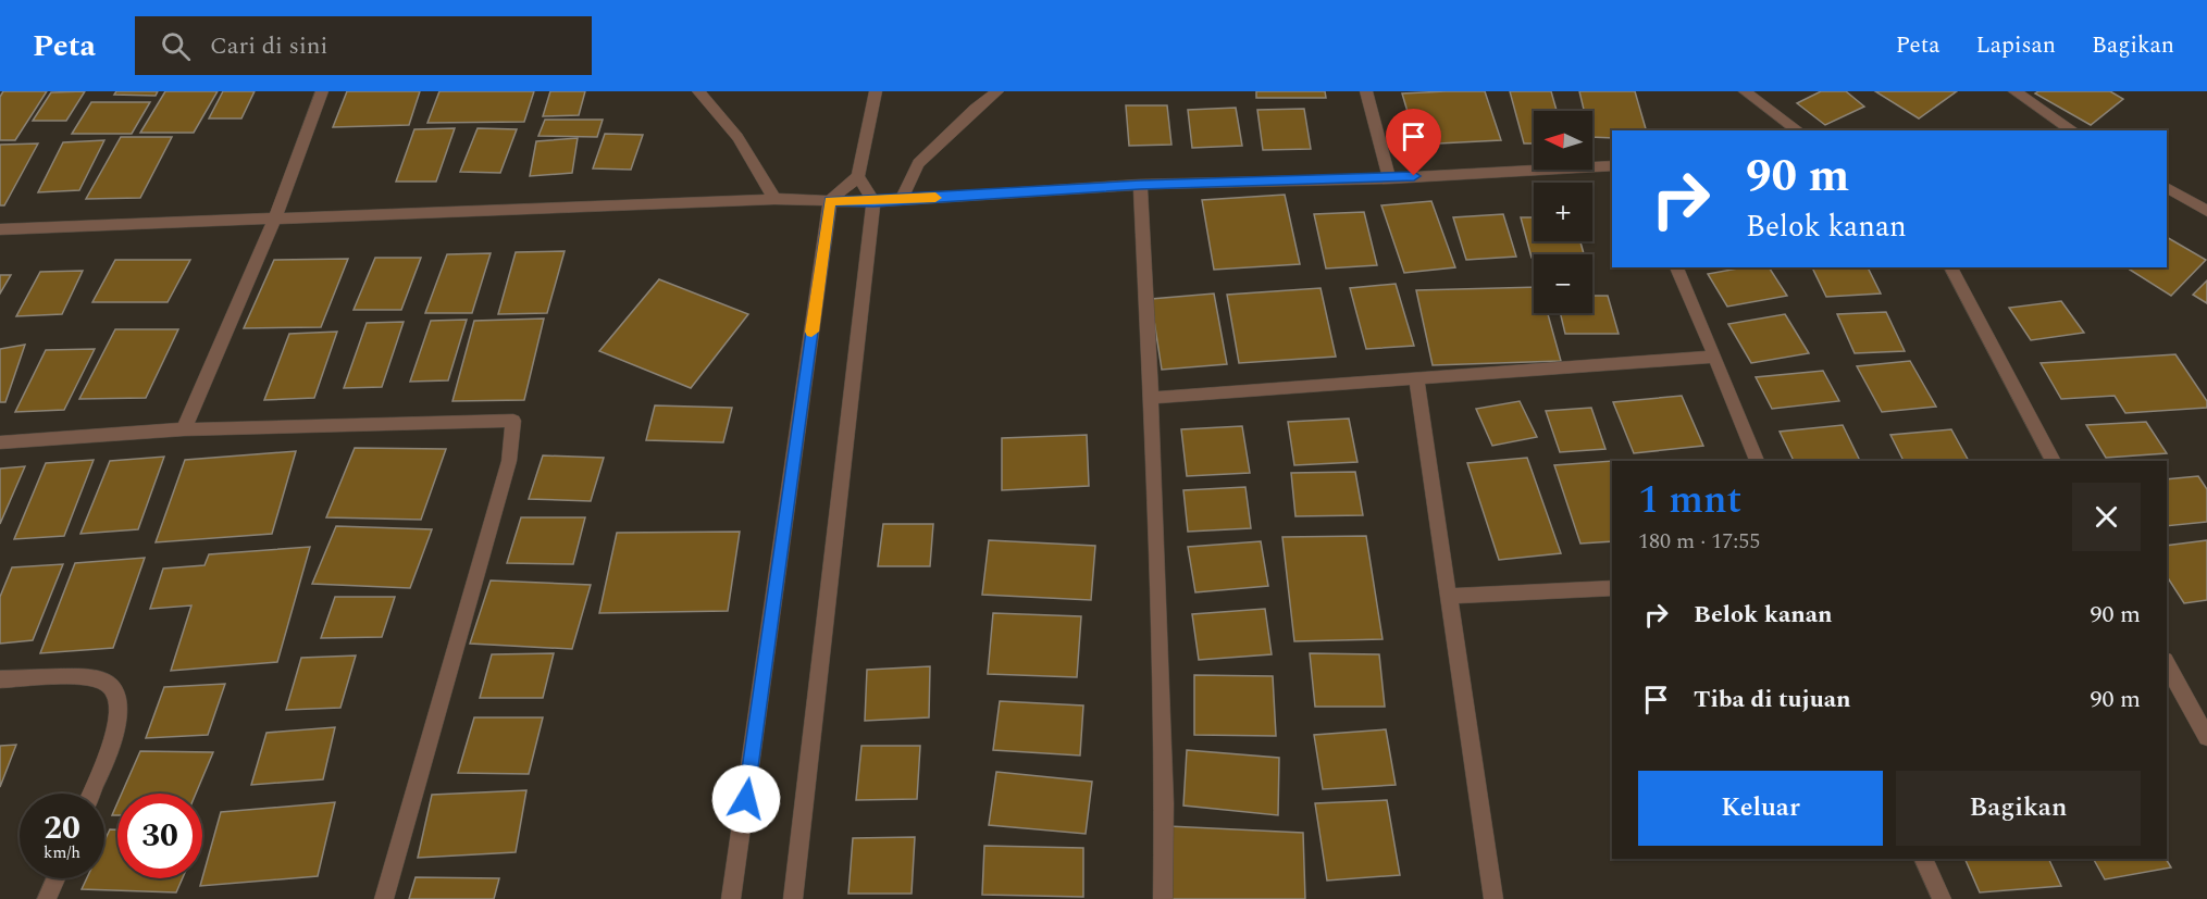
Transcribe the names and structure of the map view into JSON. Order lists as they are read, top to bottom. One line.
{"north":"left","page":{"header":"Peta","search":"Cari di sini","nav":["Peta","Lapisan","Bagikan"],"map_buttons":["+","−"],"turn":["90 m","Belok kanan"],"heading":["1 mnt","180 m · 17:55"],"list":[{"name":"Belok kanan","value":"90 m"},{"name":"Tiba di tujuan","value":"90 m"}],"buttons":["Keluar","Bagikan"],"speed":"20 km/h","limit":"30"}}
